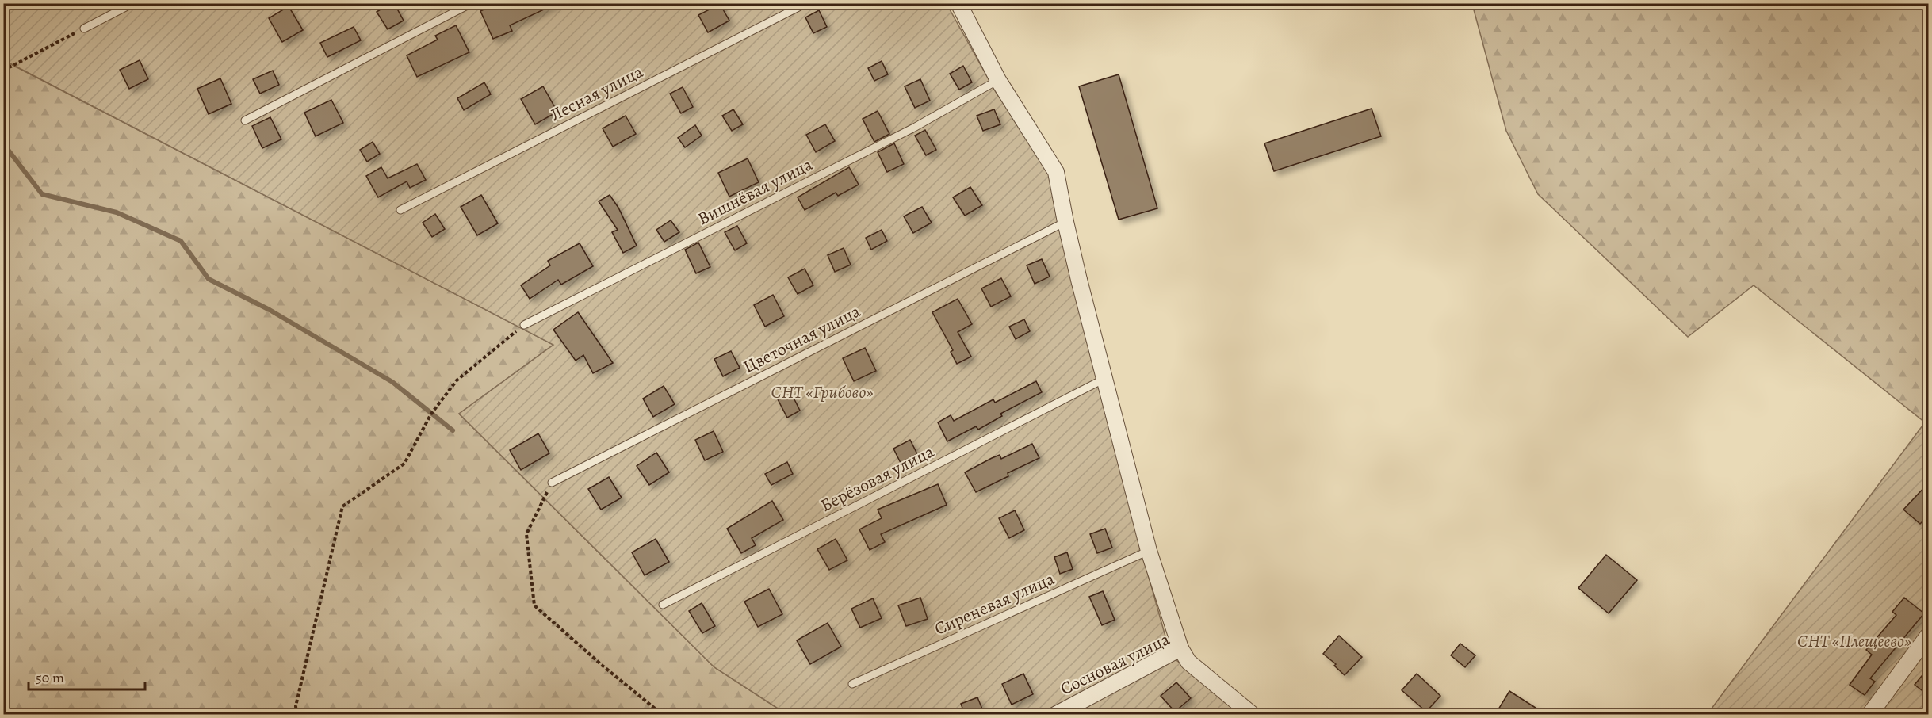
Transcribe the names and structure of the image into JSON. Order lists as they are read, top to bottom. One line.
{"streets":{"street":["Сосновая улица"],"lane":["Лесная улица","Вишнёвая улица","Цветочная улица","Берёзовая улица","Сиреневая улица"]},"parks":["СНТ «Грибово»","СНТ «Плещеево»"],"scale_bar":"50 m"}
